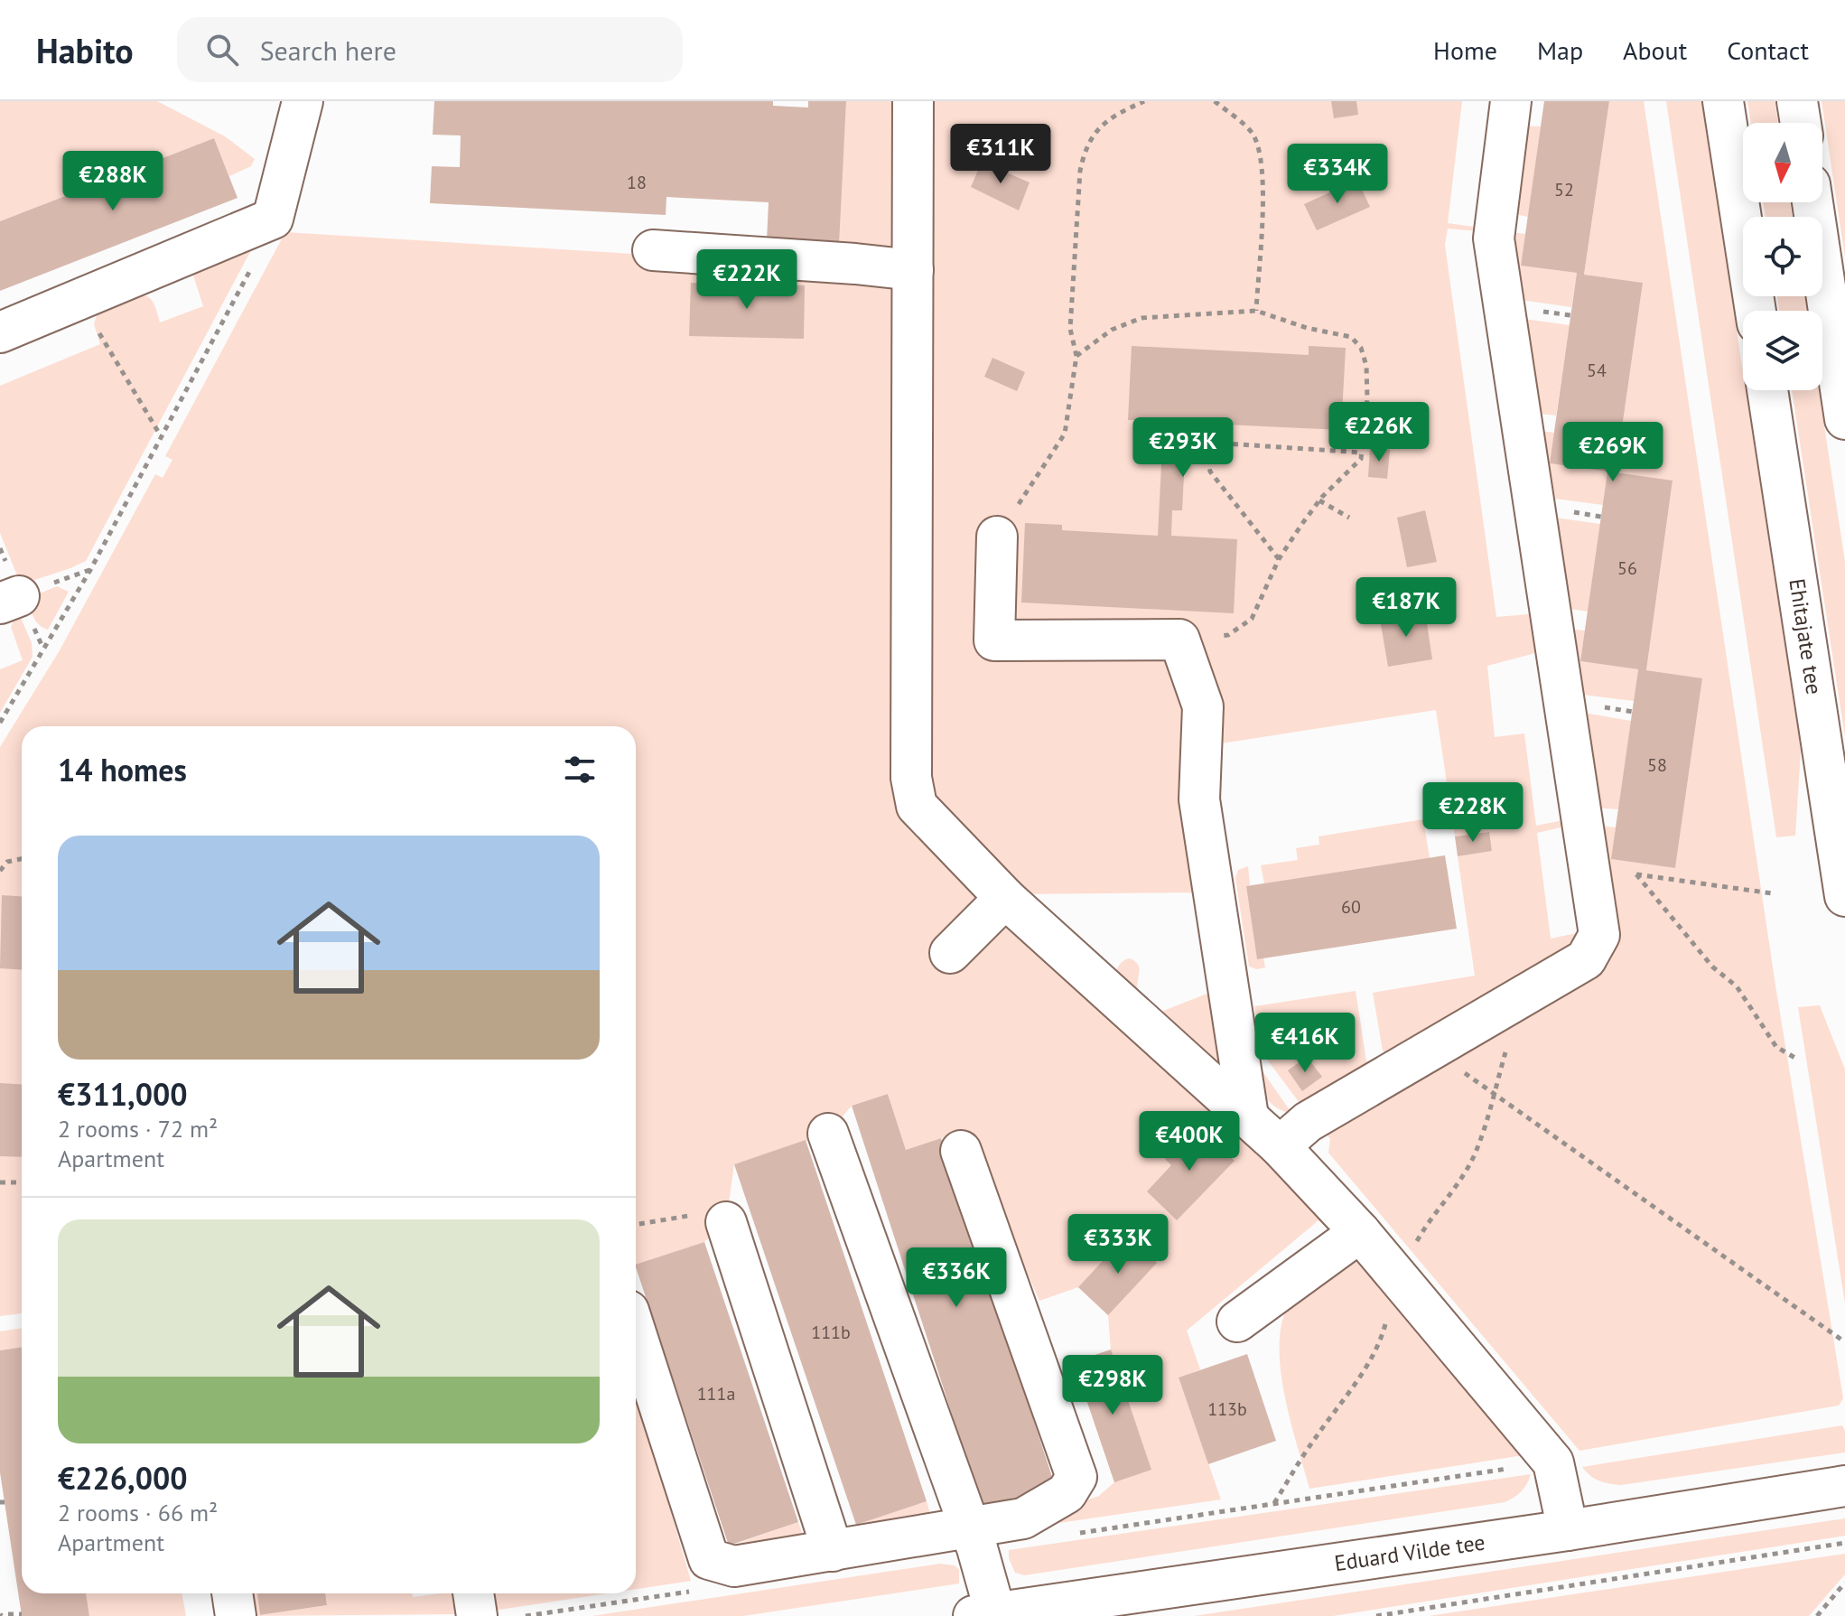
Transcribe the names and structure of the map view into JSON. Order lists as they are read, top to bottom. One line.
{"streets":{"street":["Ehitajate tee","Eduard Vilde tee"]},"house_numbers":["18","52","54","56","58","60","111b","111a","113b"],"north":"bottom","page":{"header":"Habito","search":"Search here","nav":["Home","Map","About","Contact"],"price":["€311K","€334K","€288K","€222K","€226K","€293K","€269K","€187K","€228K","€416K","€400K","€333K","€336K","€298K"],"heading":"14 homes","list":[{"name":"€311,000","note":"2 rooms · 72 m² · Apartment"},{"name":"€226,000","note":"2 rooms · 66 m² · Apartment"}]}}
